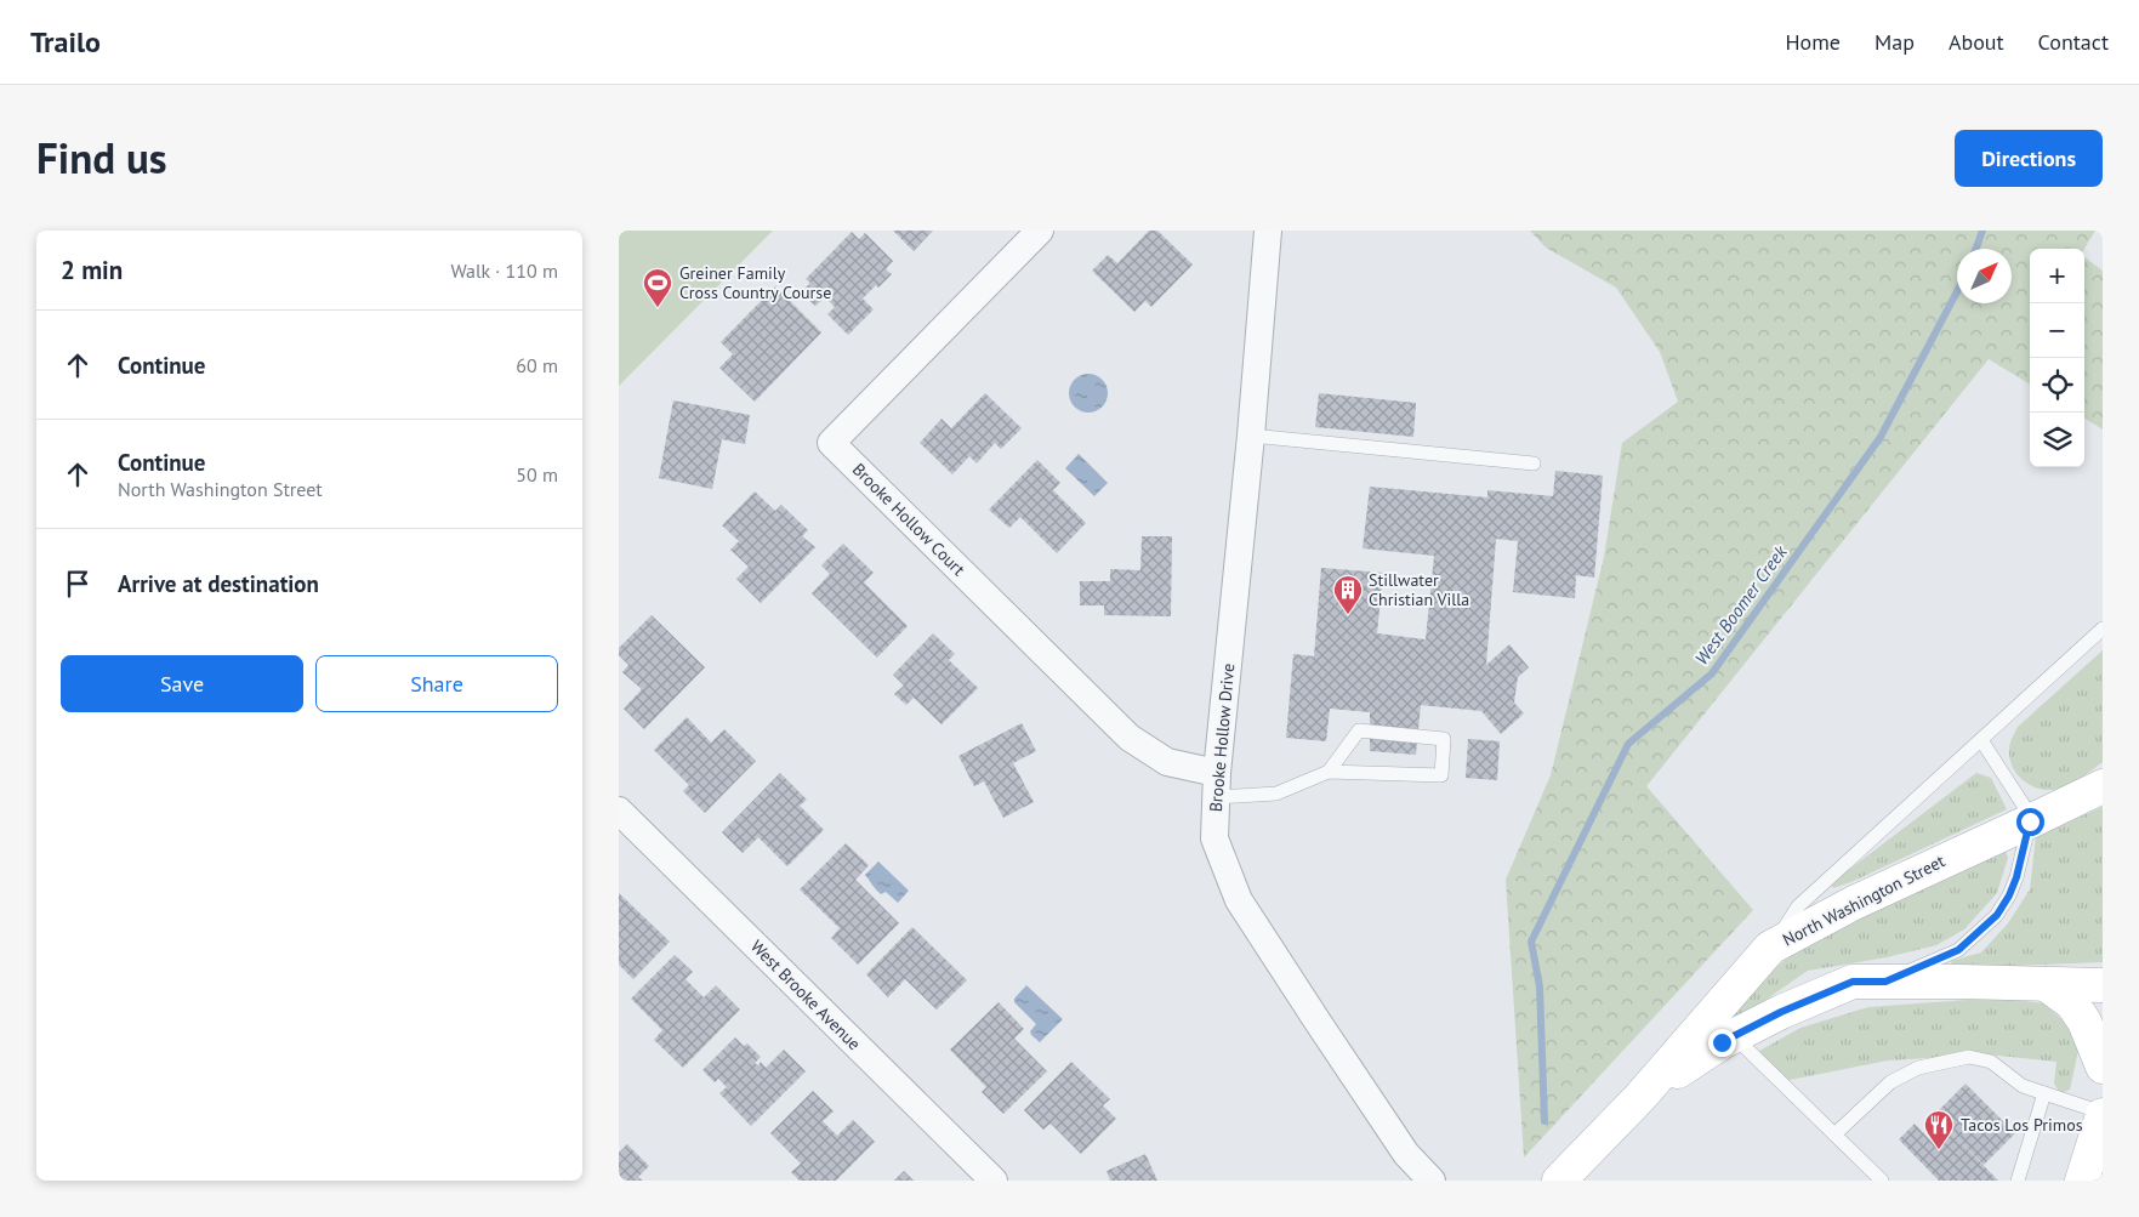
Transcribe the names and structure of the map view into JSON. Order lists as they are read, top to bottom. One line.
{"streets":{"main road":["North Washington Street"],"street":["Brooke Hollow Court","Brooke Hollow Drive","West Brooke Avenue"]},"crossings":[["Brooke Hollow Court","Brooke Hollow Drive"]],"water":["West Boomer Creek"],"places":{"sports":["Greiner Family Cross Country Course"],"building":["Stillwater Christian Villa"],"restaurant":["Tacos Los Primos"]},"north":"top right","page":{"header":"Trailo","nav":["Home","Map","About","Contact"],"title":"Find us","buttons":["Directions",["Save","Share"]],"heading":["2 min","Walk · 110 m"],"map_buttons":["+","−"],"list":[["Continue","60 m"],["Continue","North Washington Street","50 m"],"Arrive at destination"]}}
